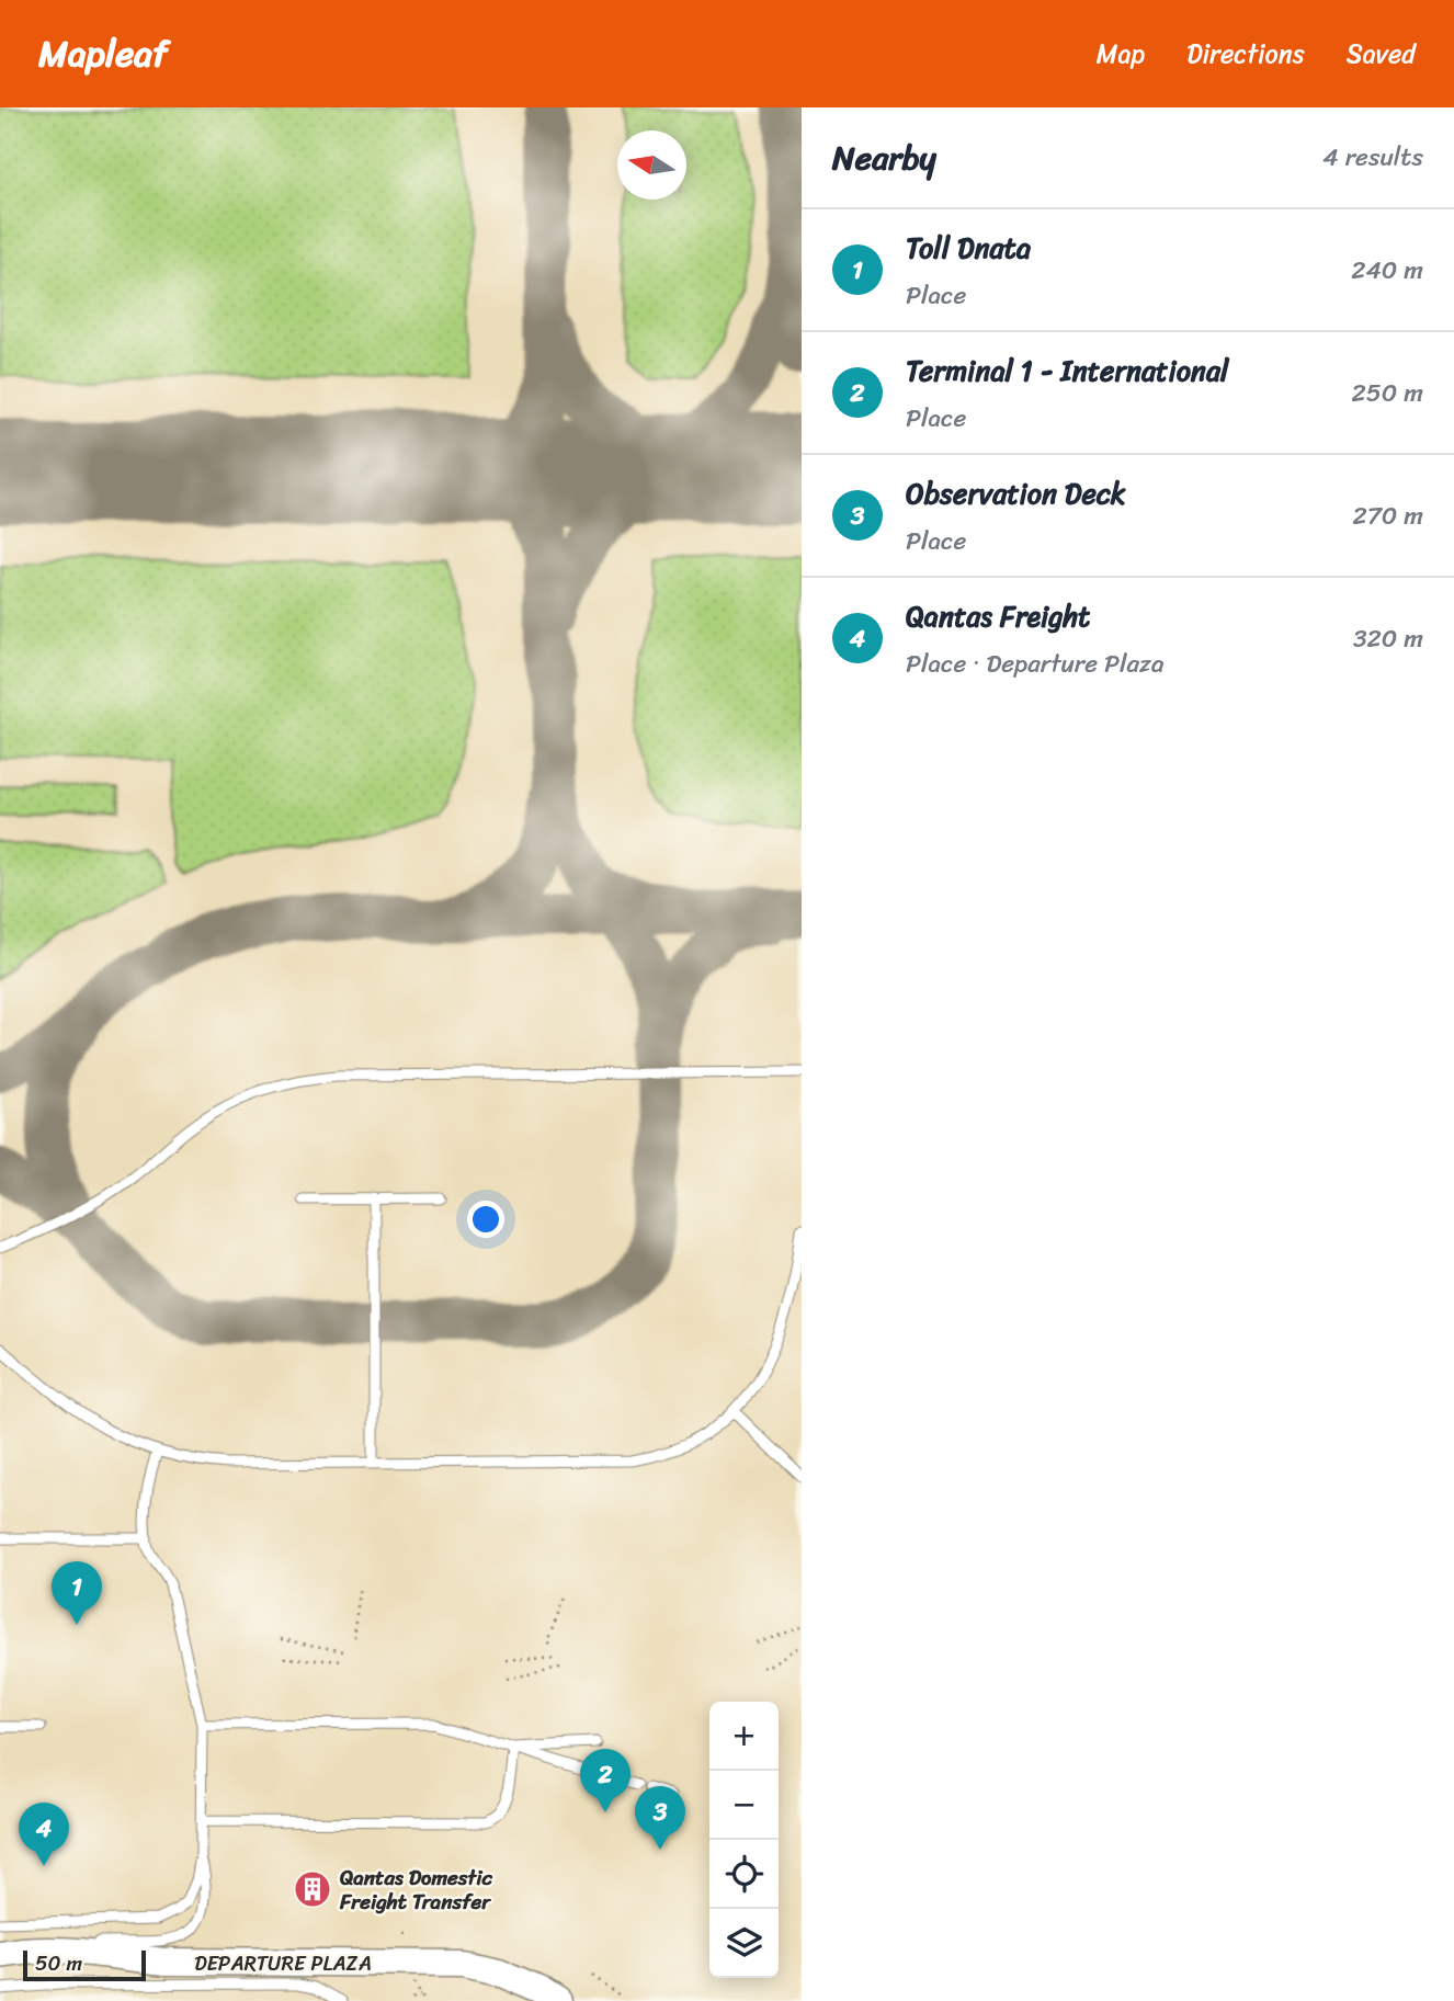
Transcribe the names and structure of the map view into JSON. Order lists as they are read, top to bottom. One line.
{"streets":{"street":["DEPARTURE PLAZA"]},"places":{"building":["Qantas Domestic Freight Transfer"]},"scale_bar":"50 m","north":"left","page":{"header":"Mapleaf","nav":["Map","Directions","Saved"],"heading":["Nearby","4 results"],"list":[{"mark":"1","name":"Toll Dnata","note":"Place","value":"240 m"},{"mark":"2","name":"Terminal 1 - International","note":"Place","value":"250 m"},{"mark":"3","name":"Observation Deck","note":"Place","value":"270 m"},{"mark":"4","name":"Qantas Freight","note":"Place · Departure Plaza","value":"320 m"}],"pins":["1","2","3","4"],"map_buttons":["+","−"],"scale":"50 m"}}
